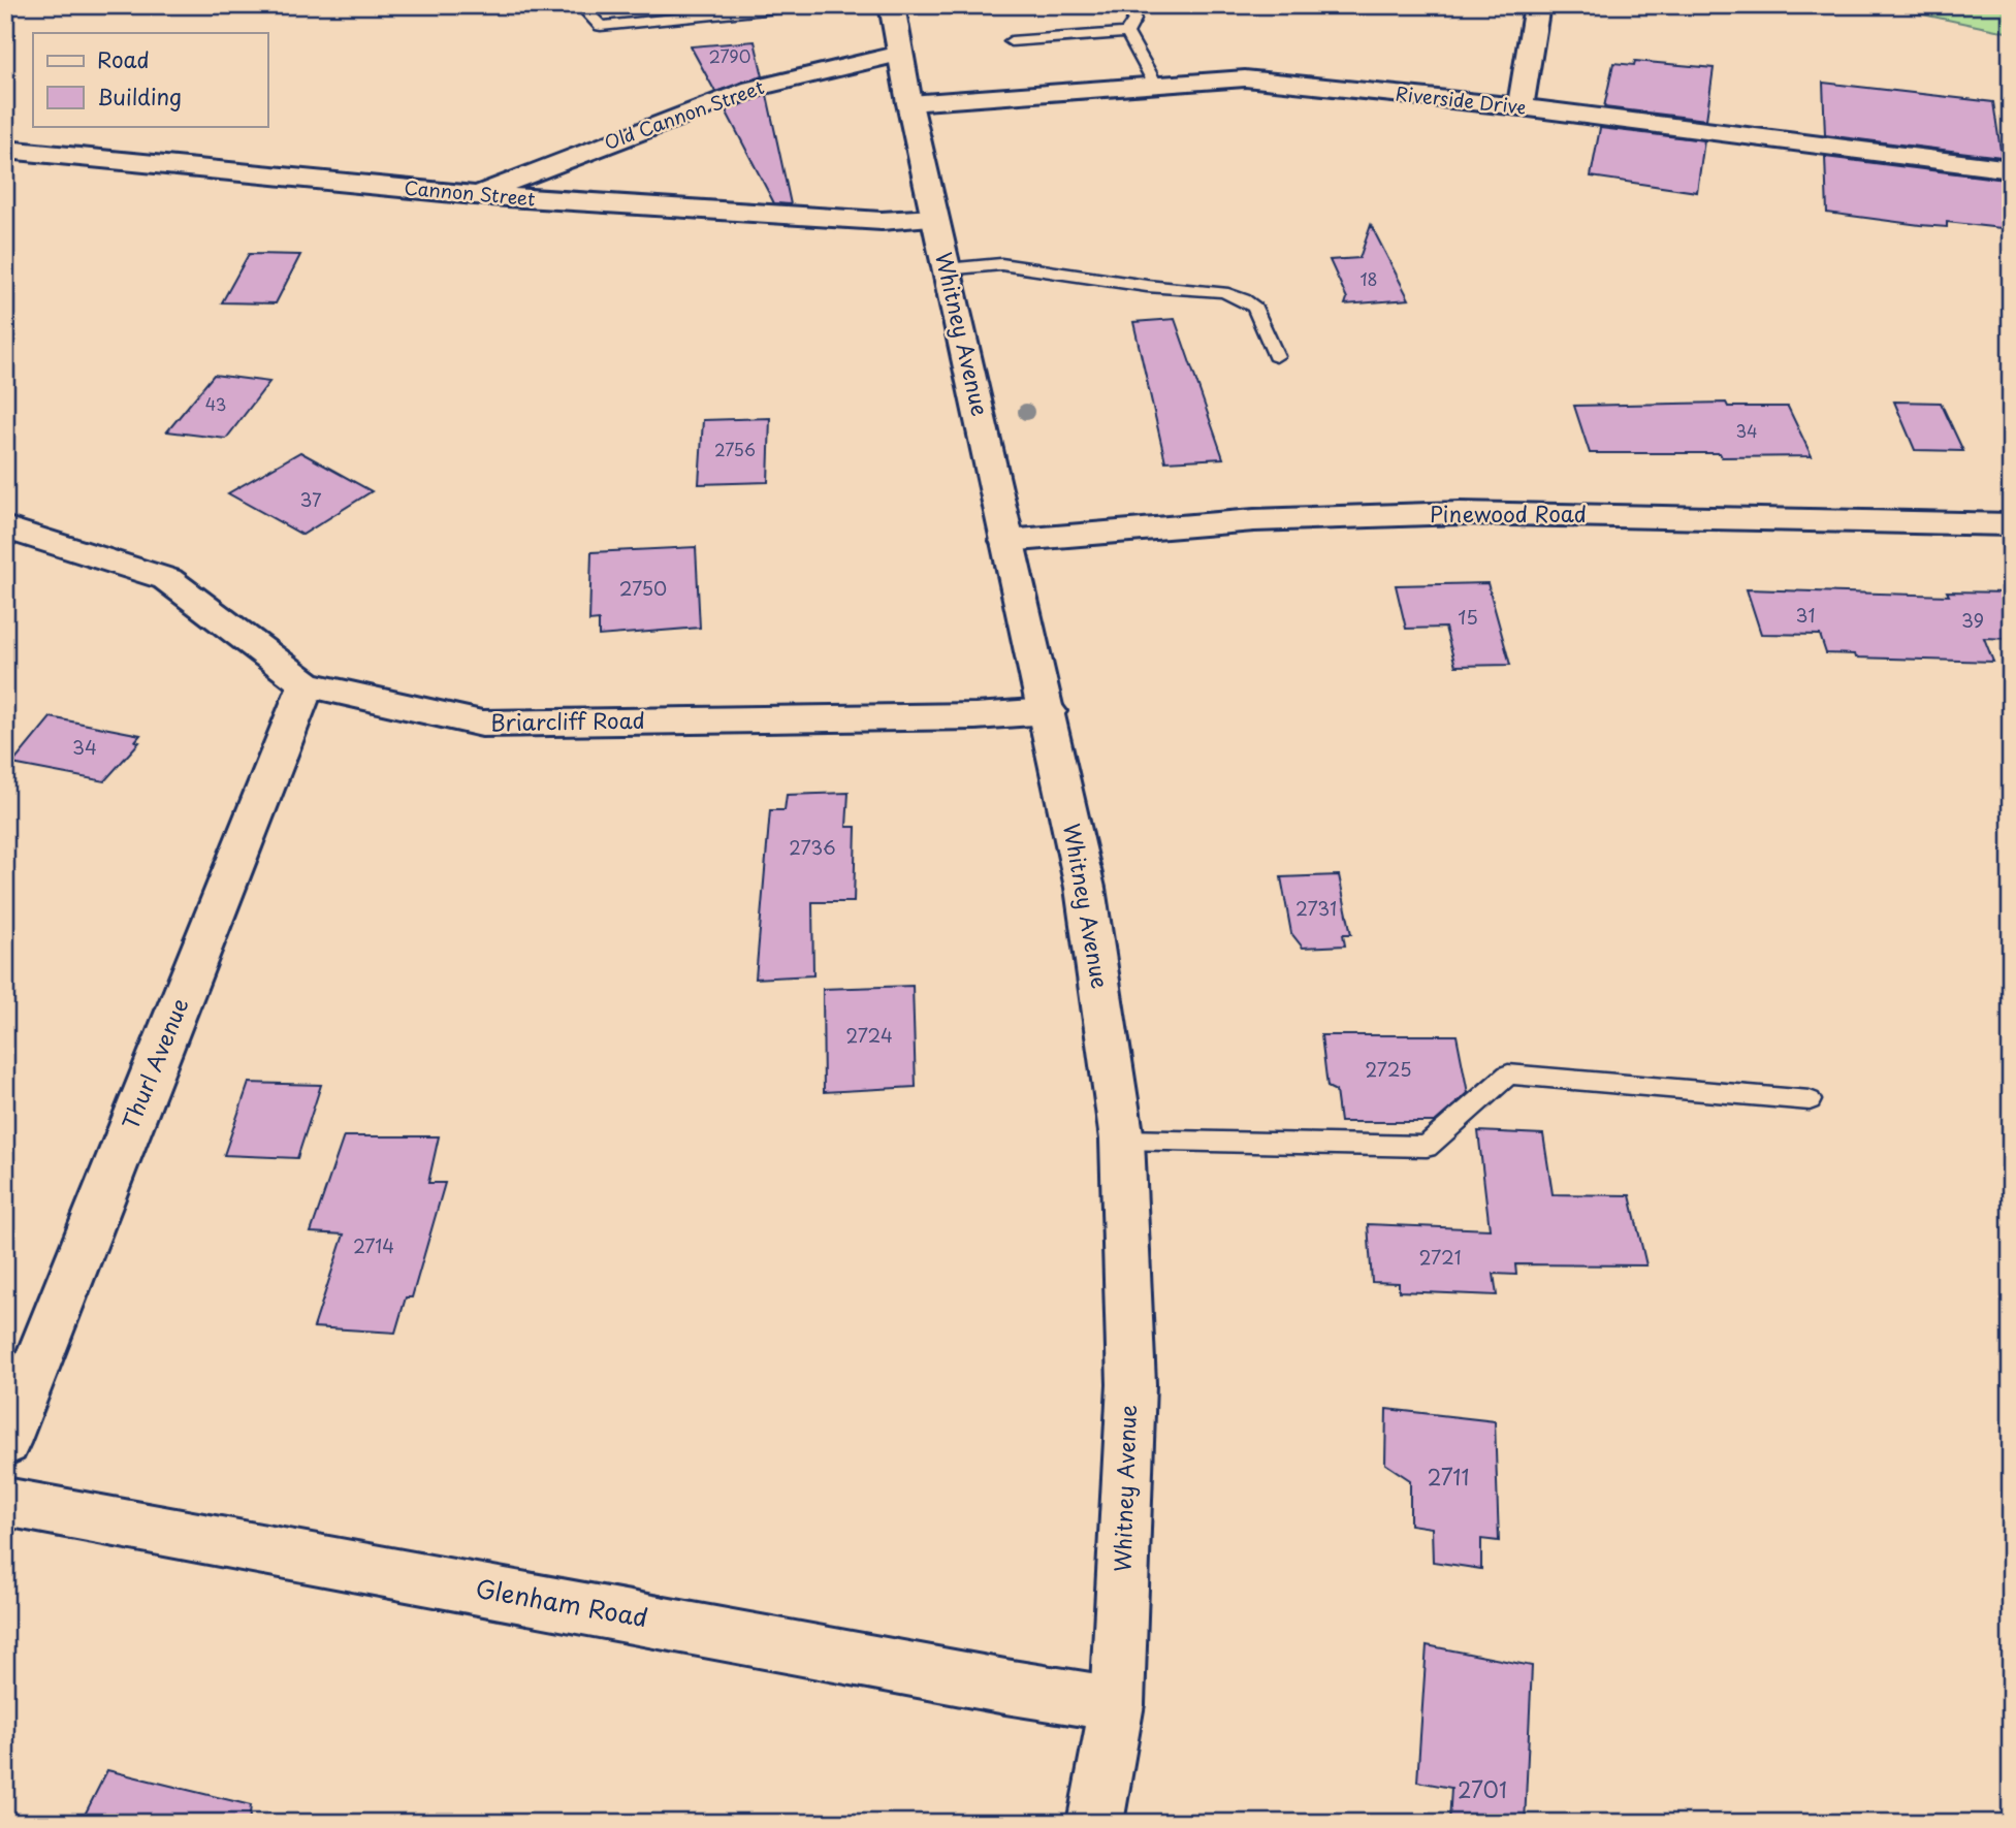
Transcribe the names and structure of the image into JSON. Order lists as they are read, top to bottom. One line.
{"streets":{"street":["Riverside Drive","Old Cannon Street","Cannon Street","Whitney Avenue","Pinewood Road","Briarcliff Road","Thurl Avenue","Glenham Road"]},"crossings":[["Riverside Drive","Whitney Avenue"],["Old Cannon Street","Cannon Street"],["Old Cannon Street","Whitney Avenue"],["Cannon Street","Whitney Avenue"],["Whitney Avenue","Pinewood Road"],["Whitney Avenue","Briarcliff Road"],["Whitney Avenue","Glenham Road"],["Briarcliff Road","Thurl Avenue"]],"house_numbers":["2790","18","43","34","2756","37","2750","31","15","39","34","2736","2731","2724","2725","2714","2721","2711","2701"],"legend":["Road","Building"]}
